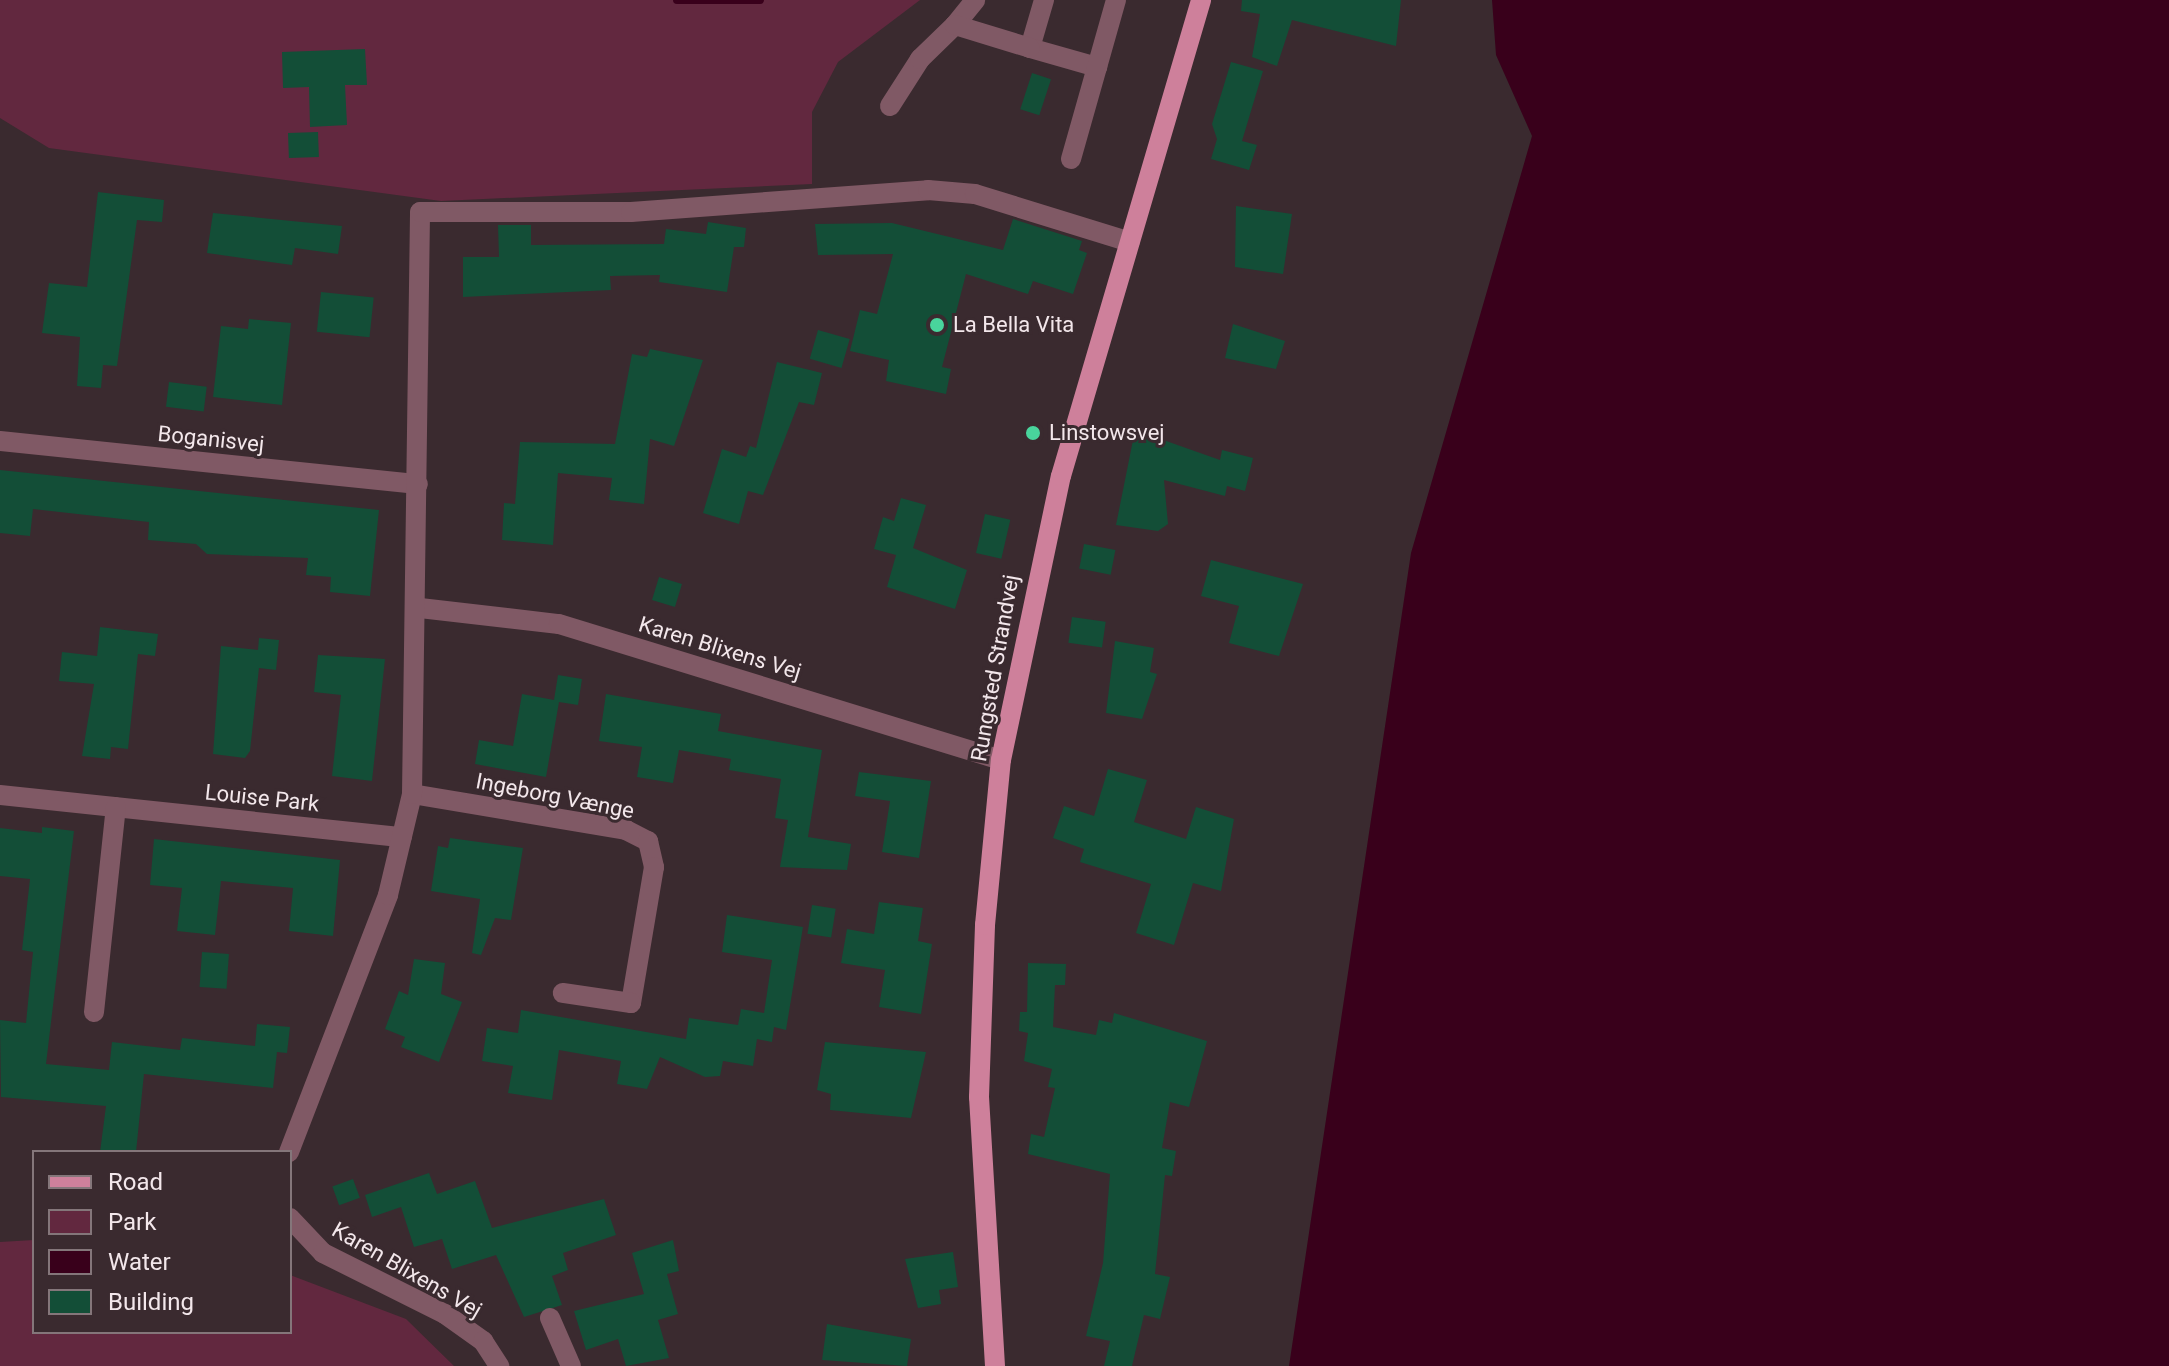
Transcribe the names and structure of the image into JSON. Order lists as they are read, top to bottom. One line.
{"streets":{"main road":["Rungsted Strandvej"],"street":["Boganisvej","Karen Blixens Vej","Ingeborg Vænge","Louise Park"]},"crossings":[["Karen Blixens Vej","Rungsted Strandvej"]],"places":["La Bella Vita","Linstowsvej"],"legend":["Road","Park","Water","Building"]}
